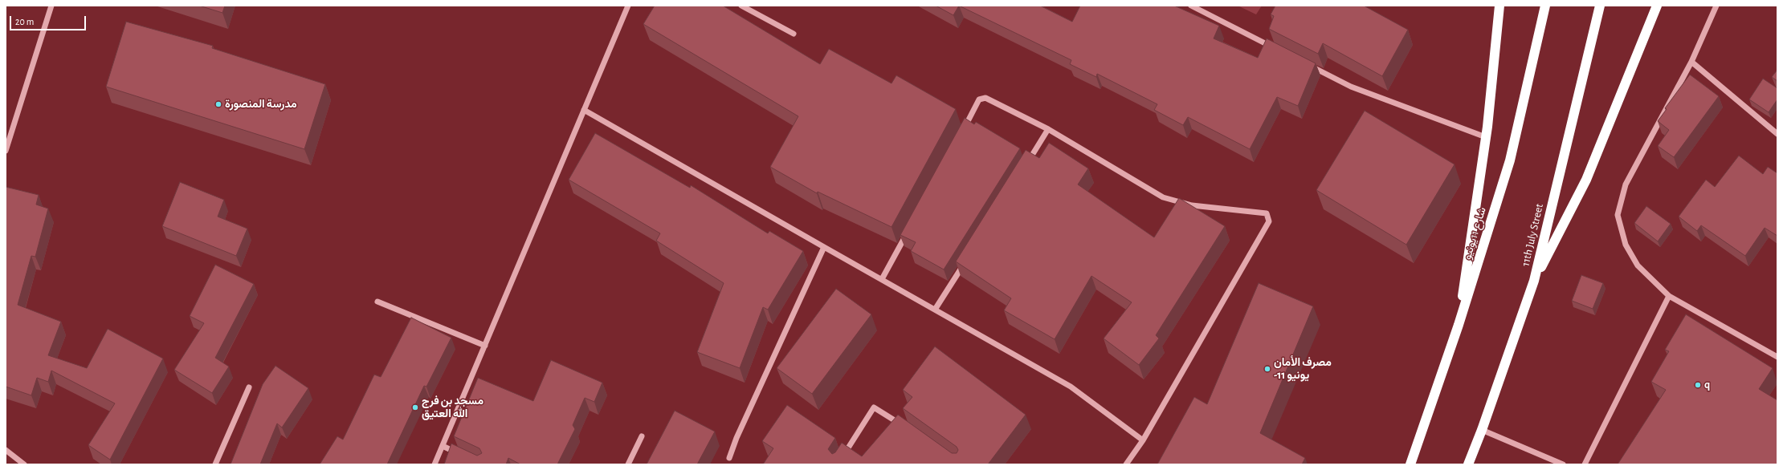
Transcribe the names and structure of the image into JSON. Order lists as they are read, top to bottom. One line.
{"streets":{"highway":["شارع 11يونيو","11th July Street"]},"places":["مدرسة المنصورة","مصرف الأمان -11 يونيو","q","مسجد بن فرج الله العتيق"],"scale_bar":"20 m"}
